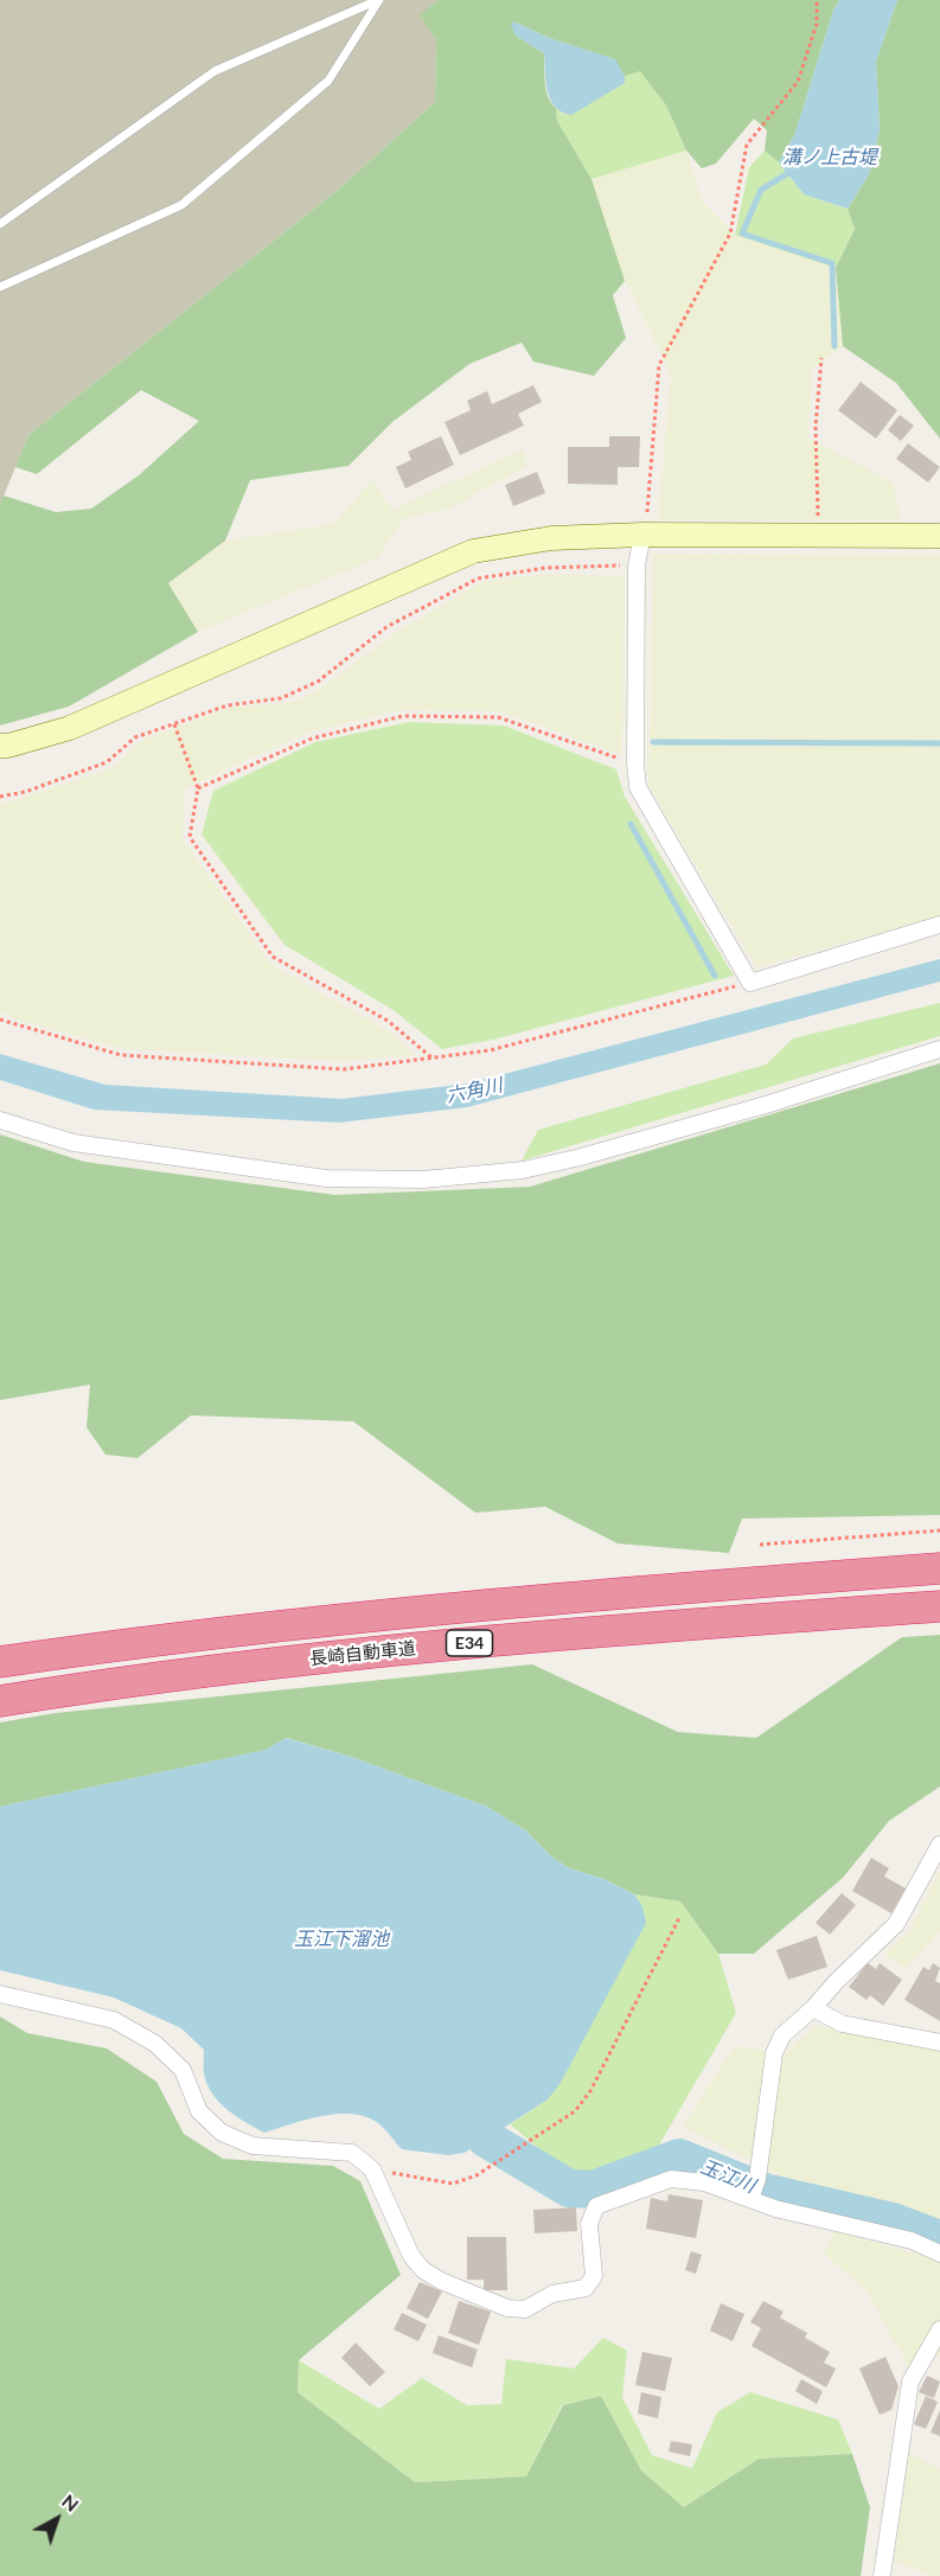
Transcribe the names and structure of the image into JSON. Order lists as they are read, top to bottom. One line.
{"streets":{"highway":["E34","長崎自動車道"]},"water":["溝ノ上古堤","六角川","玉江下溜池","玉江川"],"north":"top right"}
